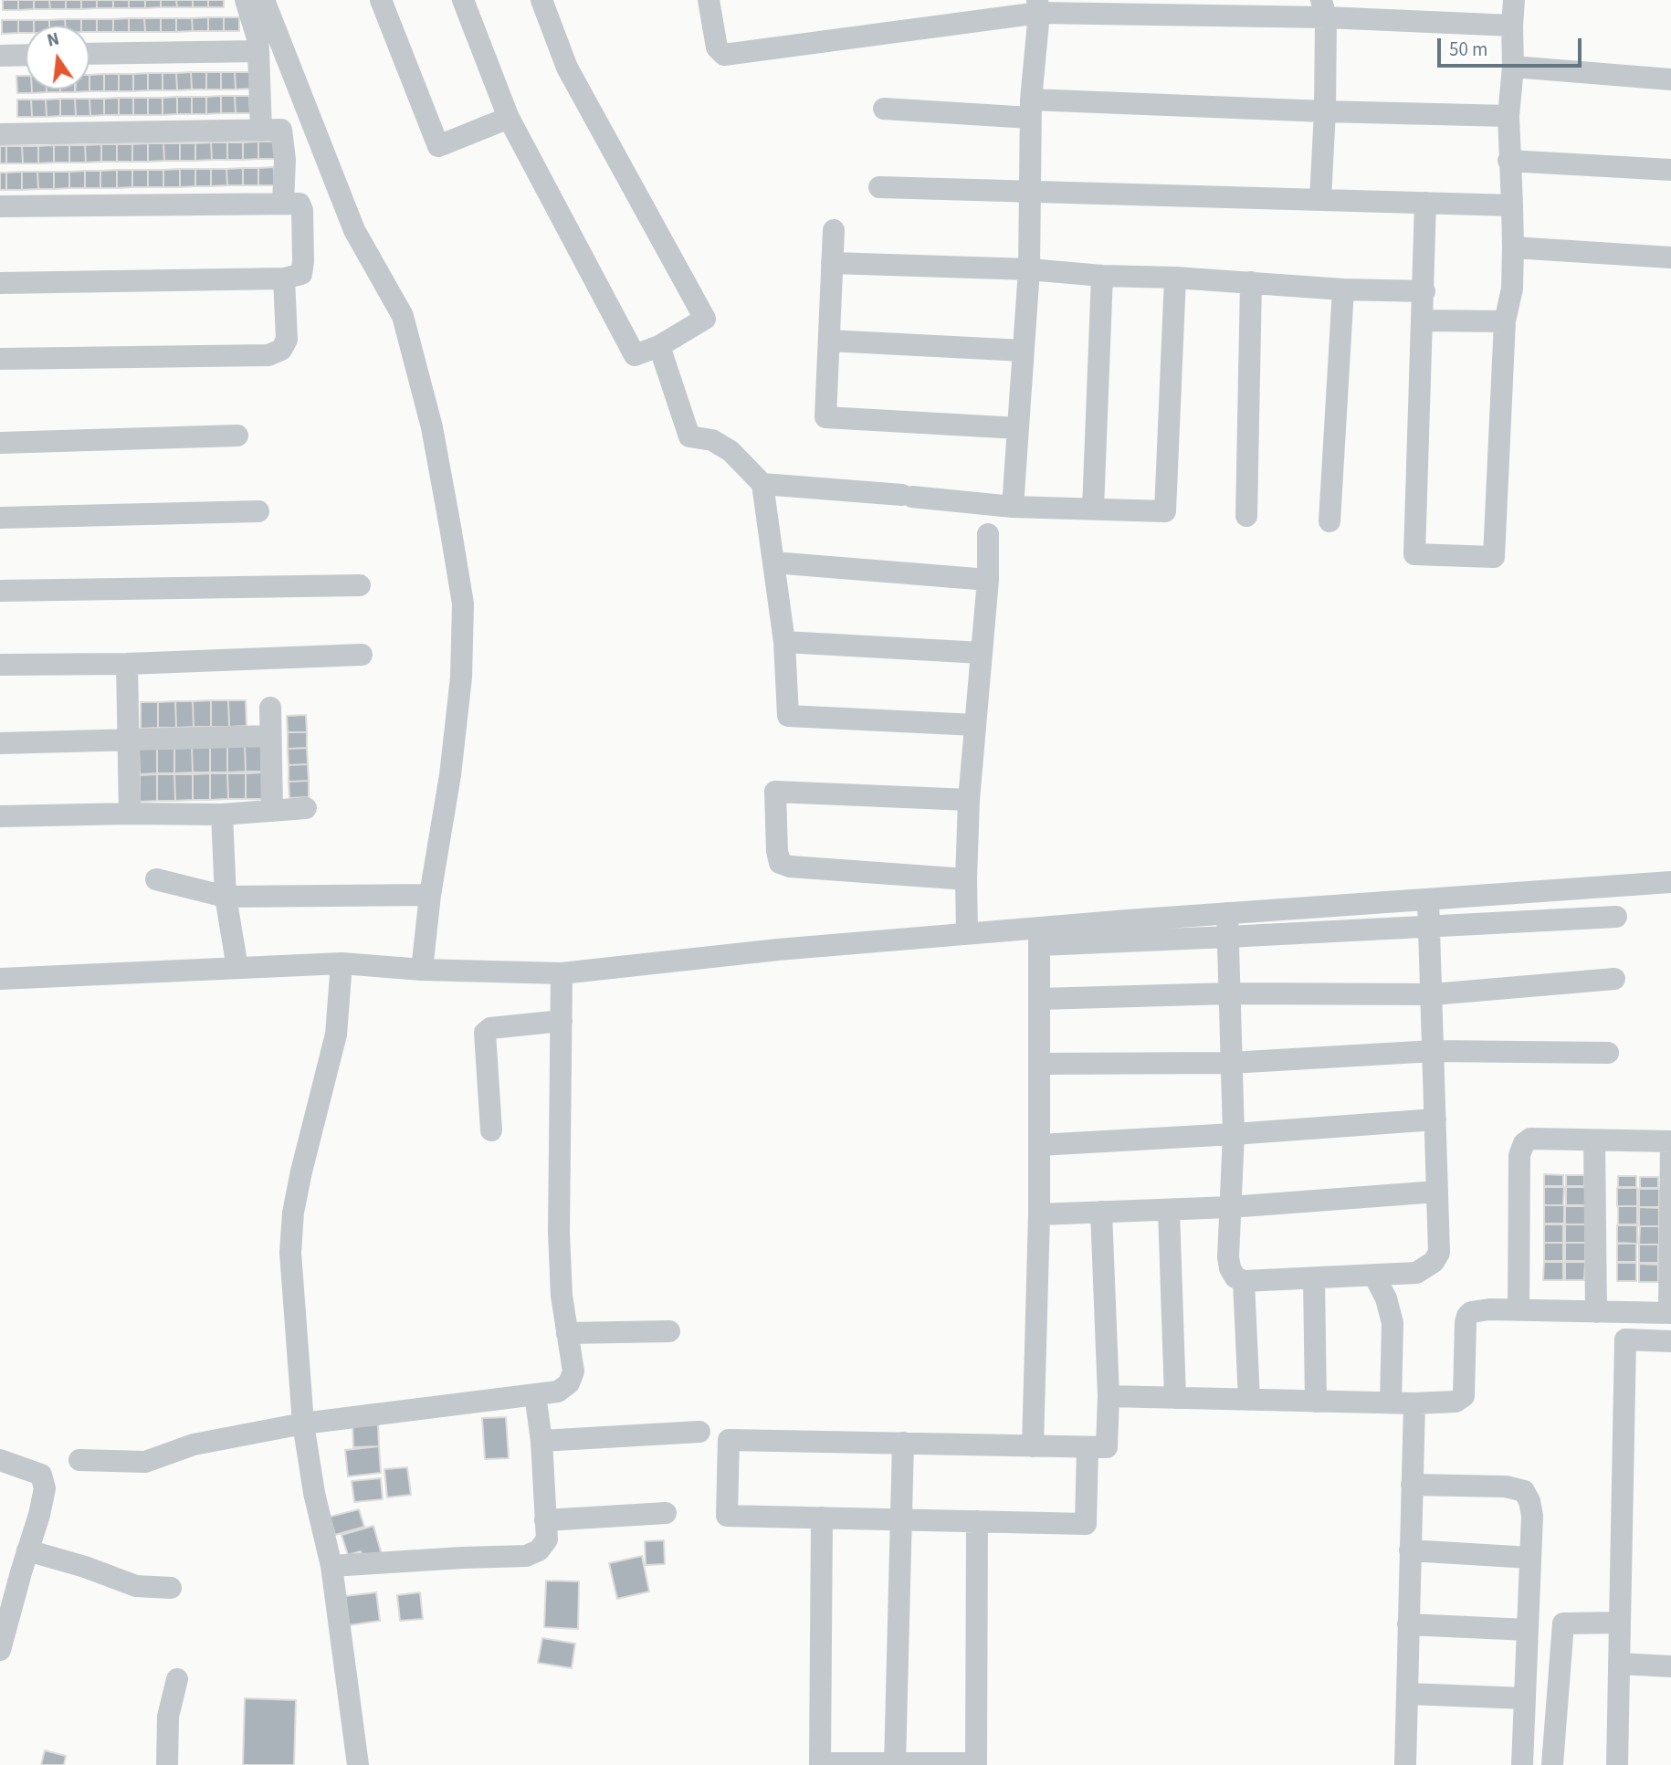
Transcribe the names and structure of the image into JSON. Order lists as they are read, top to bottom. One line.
{"scale_bar":"50 m","north":"top"}
